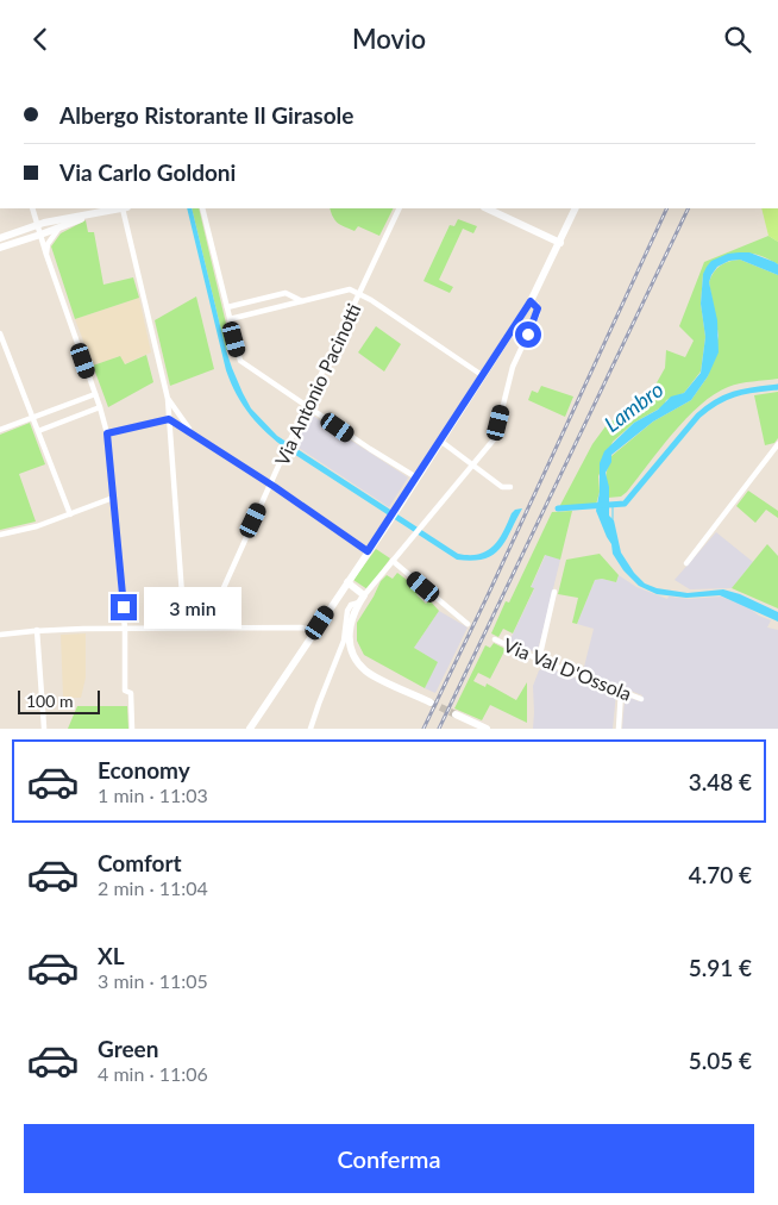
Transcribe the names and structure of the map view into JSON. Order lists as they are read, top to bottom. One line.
{"streets":{"street":["Via Antonio Pacinotti","Via Val D'Ossola"]},"water":["Lambro"],"scale_bar":"100 m","page":{"header":"Movio","banner":["Albergo Ristorante Il Girasole","Via Carlo Goldoni"],"bubble":"3 min","scale":"100 m","list":[{"name":"Economy","note":"1 min · 11:03","value":"3.48 €"},{"name":"Comfort","note":"2 min · 11:04","value":"4.70 €"},{"name":"XL","note":"3 min · 11:05","value":"5.91 €"},{"name":"Green","note":"4 min · 11:06","value":"5.05 €"}],"buttons":"Conferma"}}
